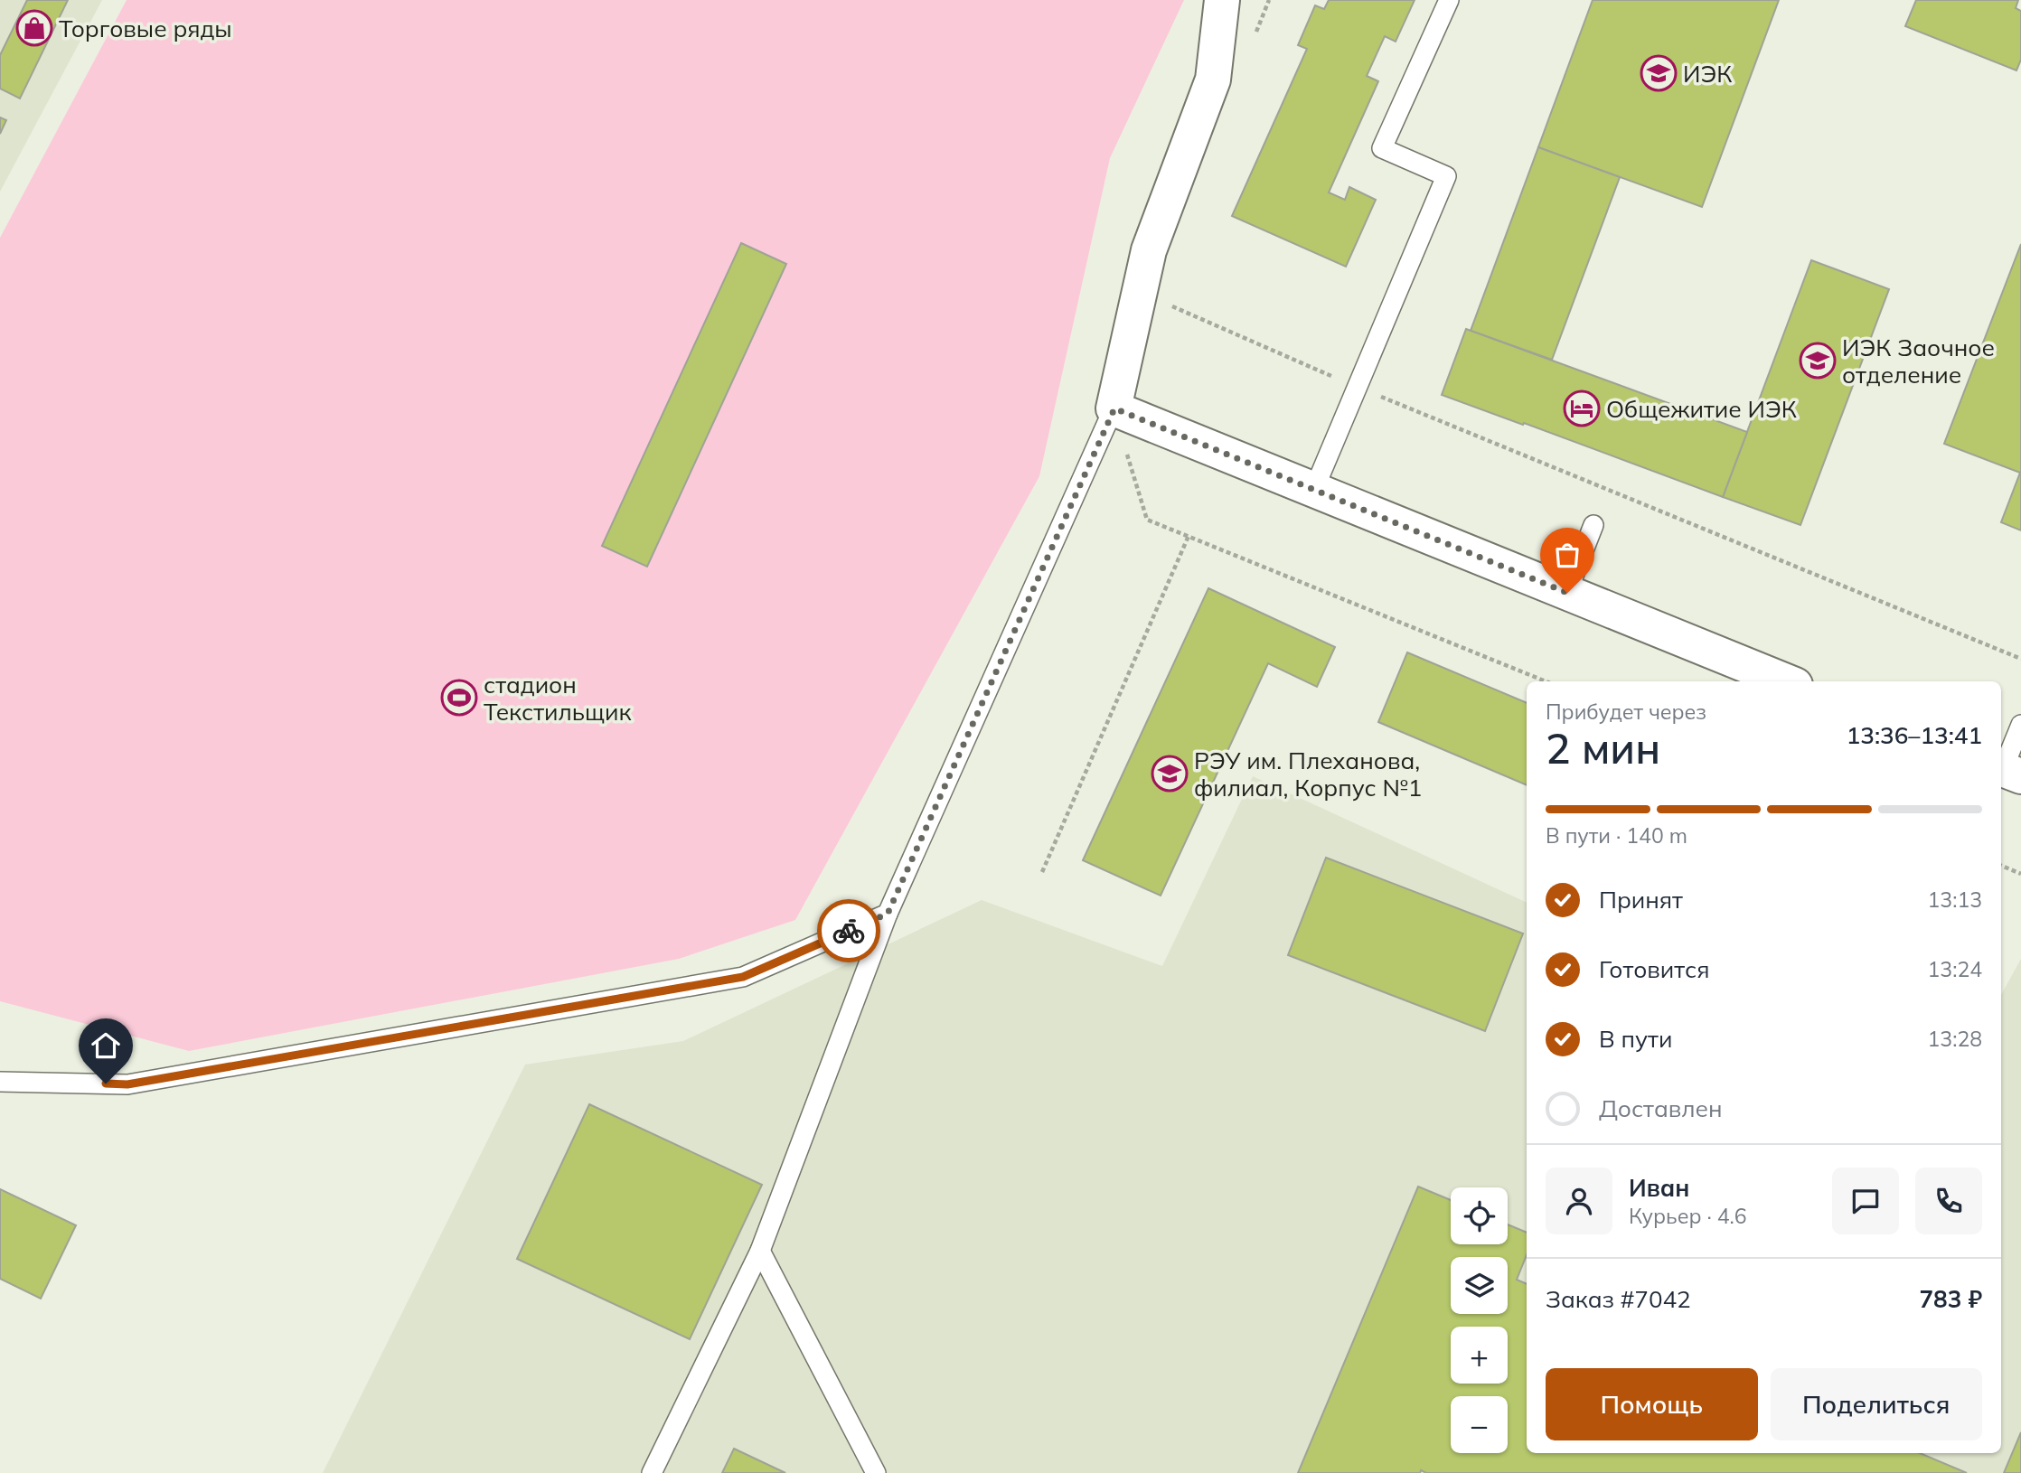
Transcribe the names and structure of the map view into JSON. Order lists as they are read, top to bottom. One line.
{"places":{"shop":["Торговые ряды"],"school or university":["ИЭК","ИЭК Заочное отделение","РЭУ им. Плеханова, филиал, Корпус №1"],"hotel":["Общежитие ИЭК"],"sports":["стадион Текстильщик"]},"page":{"heading":["2 мин","Прибудет через","13:36–13:41"],"panel":["Иван","Курьер · 4.6","Заказ #7042","783 ₽"],"bar":"В пути · 140 m","list":[["Принят","13:13"],["Готовится","13:24"],["В пути","13:28"],"Доставлен"],"map_buttons":["+","−"],"buttons":["Помощь","Поделиться"]}}
